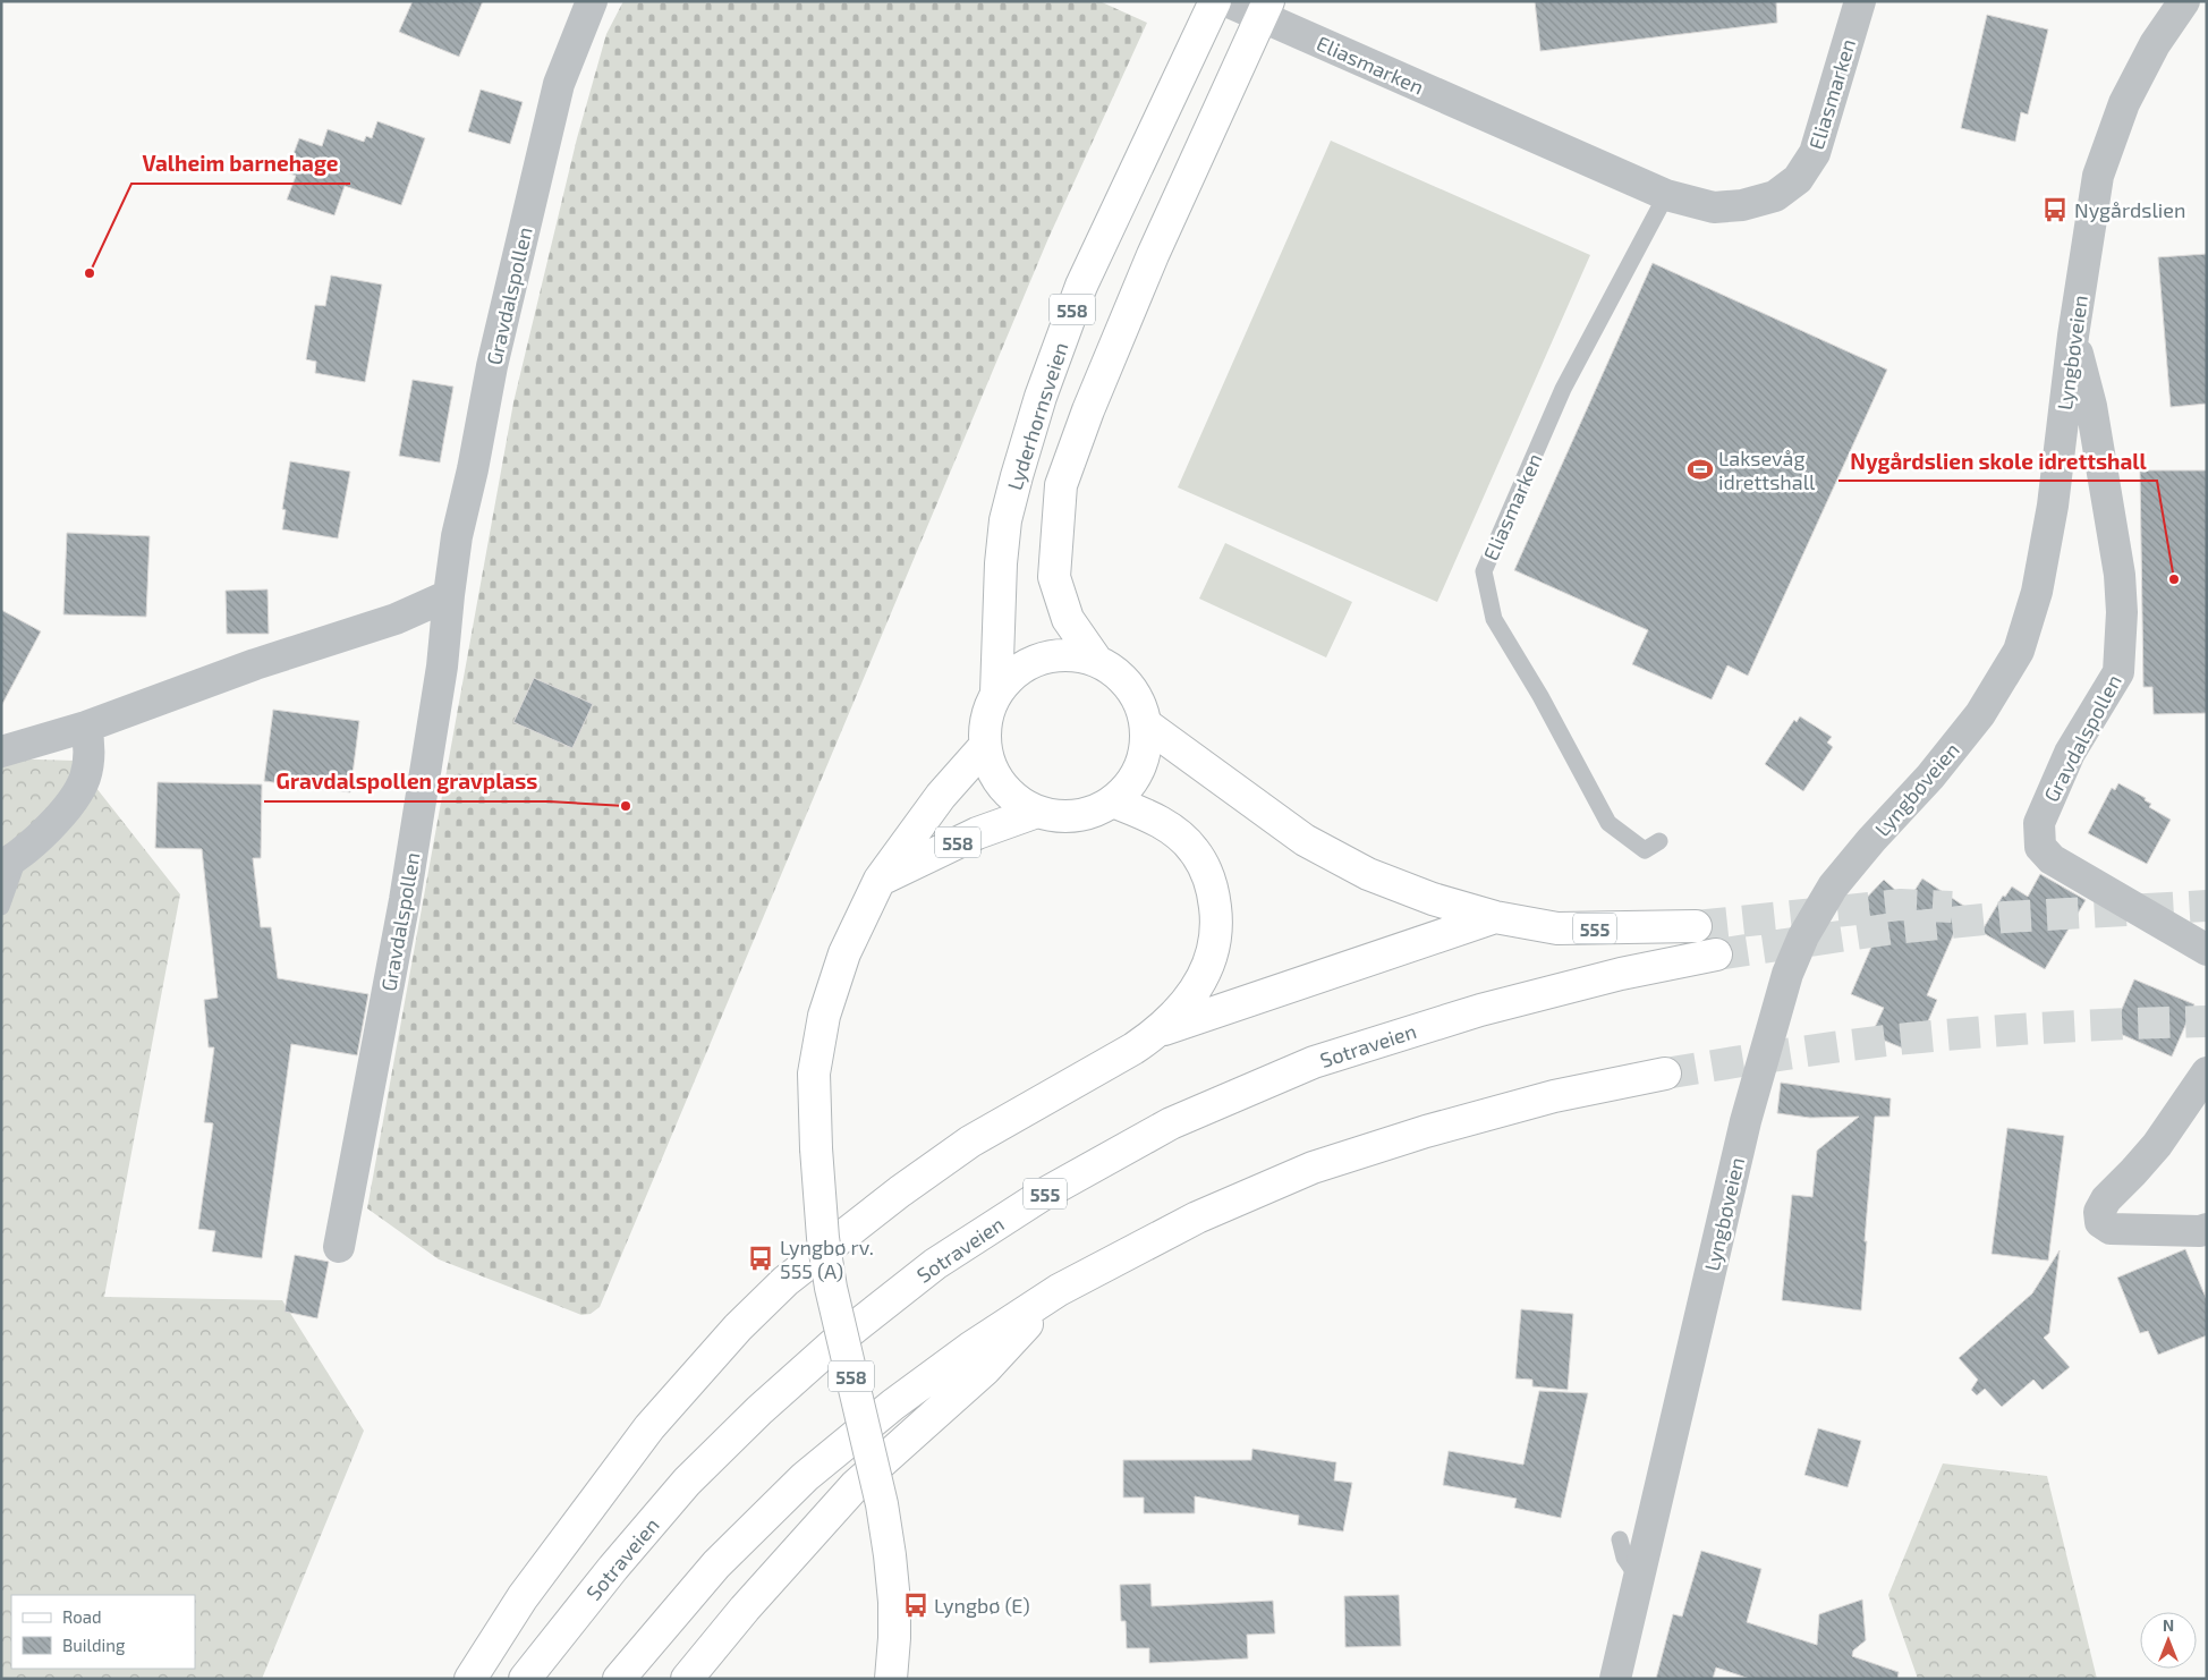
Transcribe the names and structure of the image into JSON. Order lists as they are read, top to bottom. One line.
{"streets":{"main road":["558","Lyderhornsveien","555","Sotraveien"],"street":["Eliasmarken","Gravdalspollen","Lyngbøveien"]},"crossings":[["Eliasmarken","558"],["Gravdalspollen","Lyngbøveien"],["558","Lyderhornsveien"],["558","555"],["Lyderhornsveien","555"]],"places":{"bus stop":["Nygårdslien","Lyngbø rv. 555 (A)","Lyngbø (E)"],"other":["Valheim barnehage","Nygårdslien skole idrettshall","Gravdalspollen gravplass"],"sports":["Laksevåg idrettshall"]},"legend":["Road","Building"],"north":"top"}
